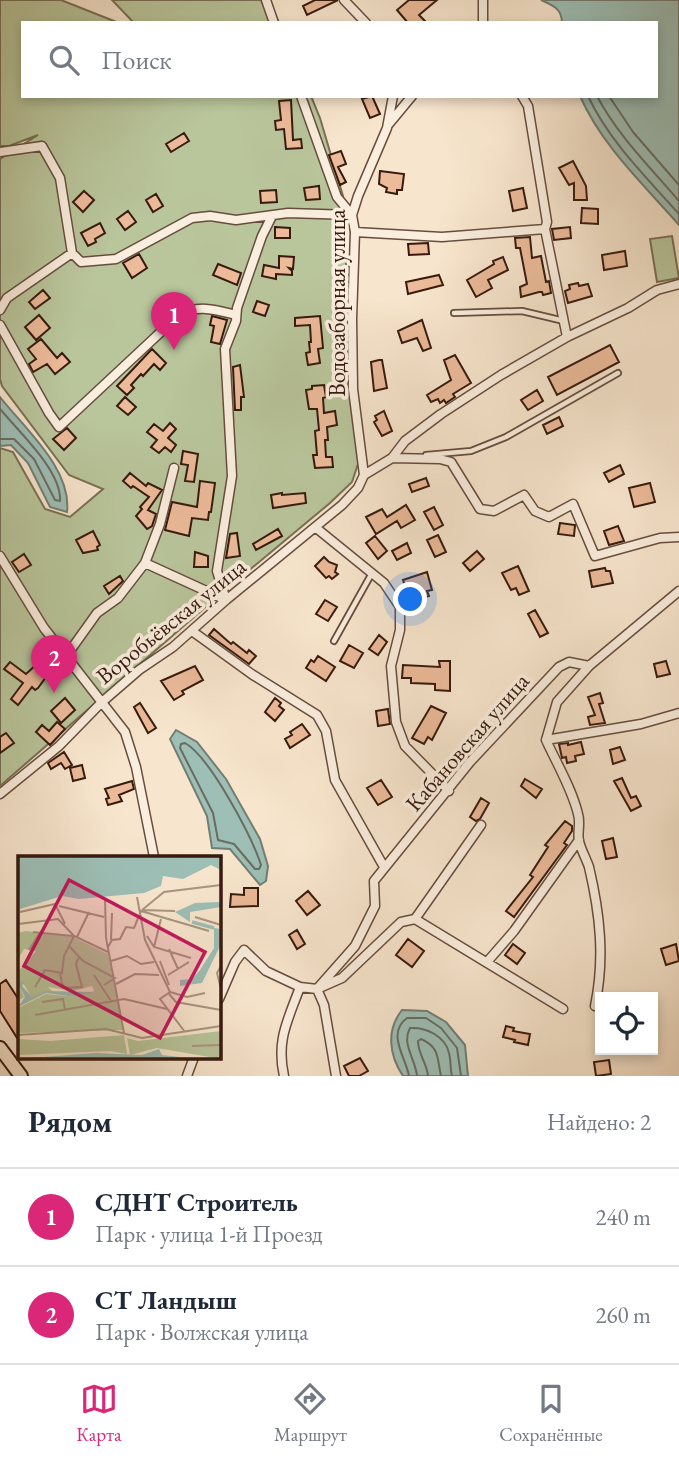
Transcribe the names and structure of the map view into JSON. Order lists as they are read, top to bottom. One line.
{"streets":{"street":["Водозаборная улица","Воробьёвская улица","Кабановская улица"]},"crossings":[["Водозаборная улица","Воробьёвская улица"]],"page":{"search":"Поиск","pins":["1","2"],"heading":["Рядом","Найдено: 2"],"list":[{"mark":"1","name":"СДНТ Строитель","note":"Парк · улица 1-й Проезд","value":"240 m"},{"mark":"2","name":"СТ Ландыш","note":"Парк · Волжская улица","value":"260 m"}],"nav":["Карта","Маршрут","Сохранённые"]}}
